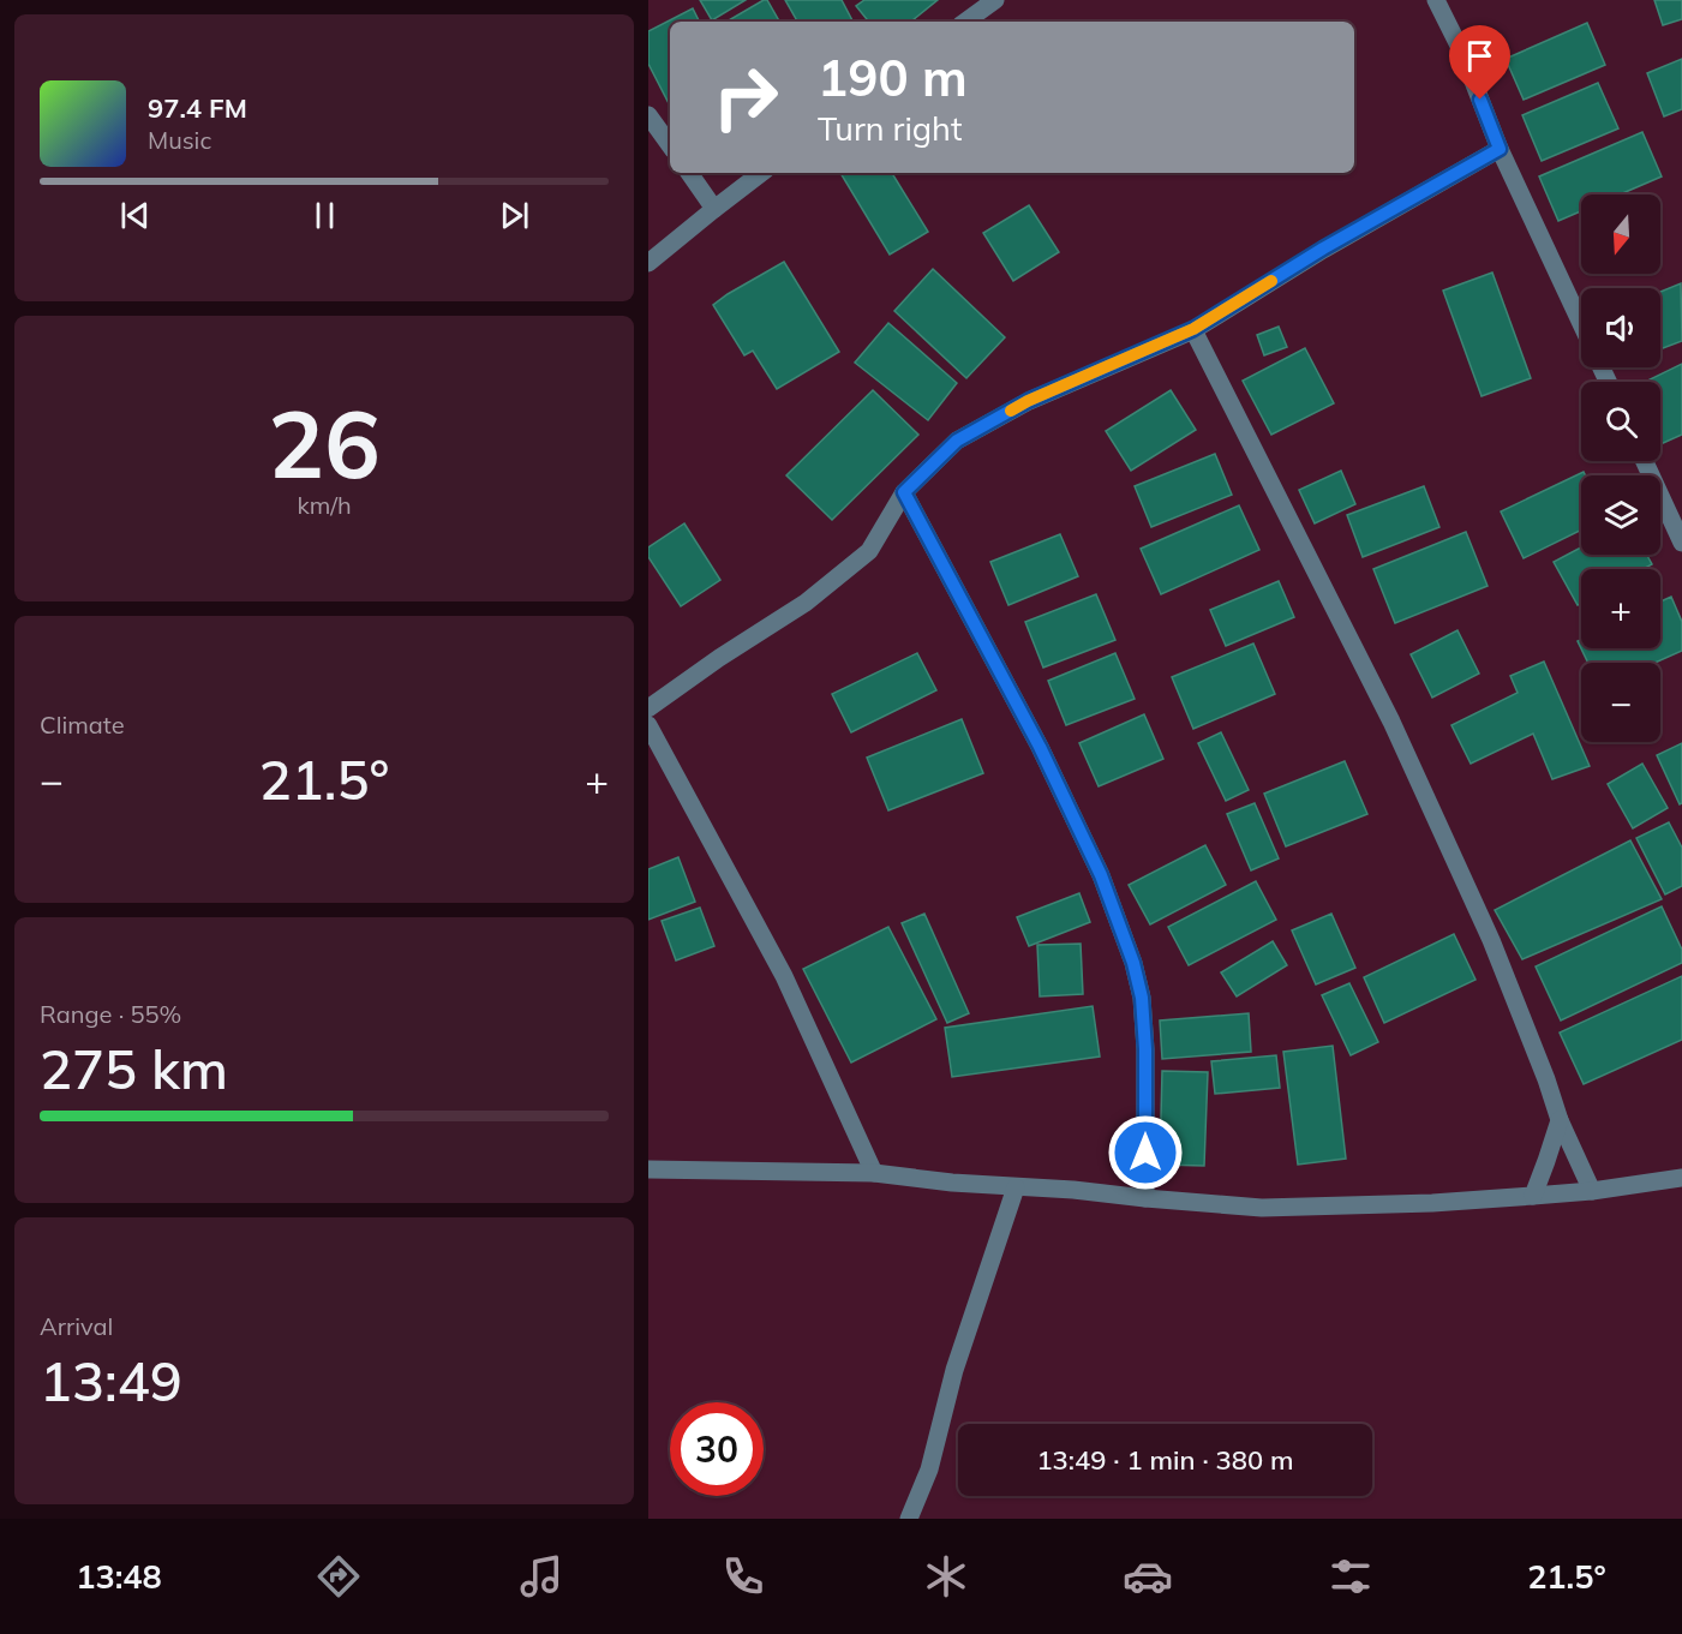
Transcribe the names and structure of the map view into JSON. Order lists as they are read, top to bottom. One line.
{"north":"bottom","page":{"turn":["190 m","Turn right"],"song":["97.4 FM","Music"],"map_buttons":["+","−"],"tile":[["26","km/h"],"Climate",["Range · 55%","275 km"],["Arrival","13:49"]],"heat":["−","21.5°","+"],"limit":"30","trip":"13:49 · 1 min · 380 m","tabs":["13:48","21.5°"]}}
